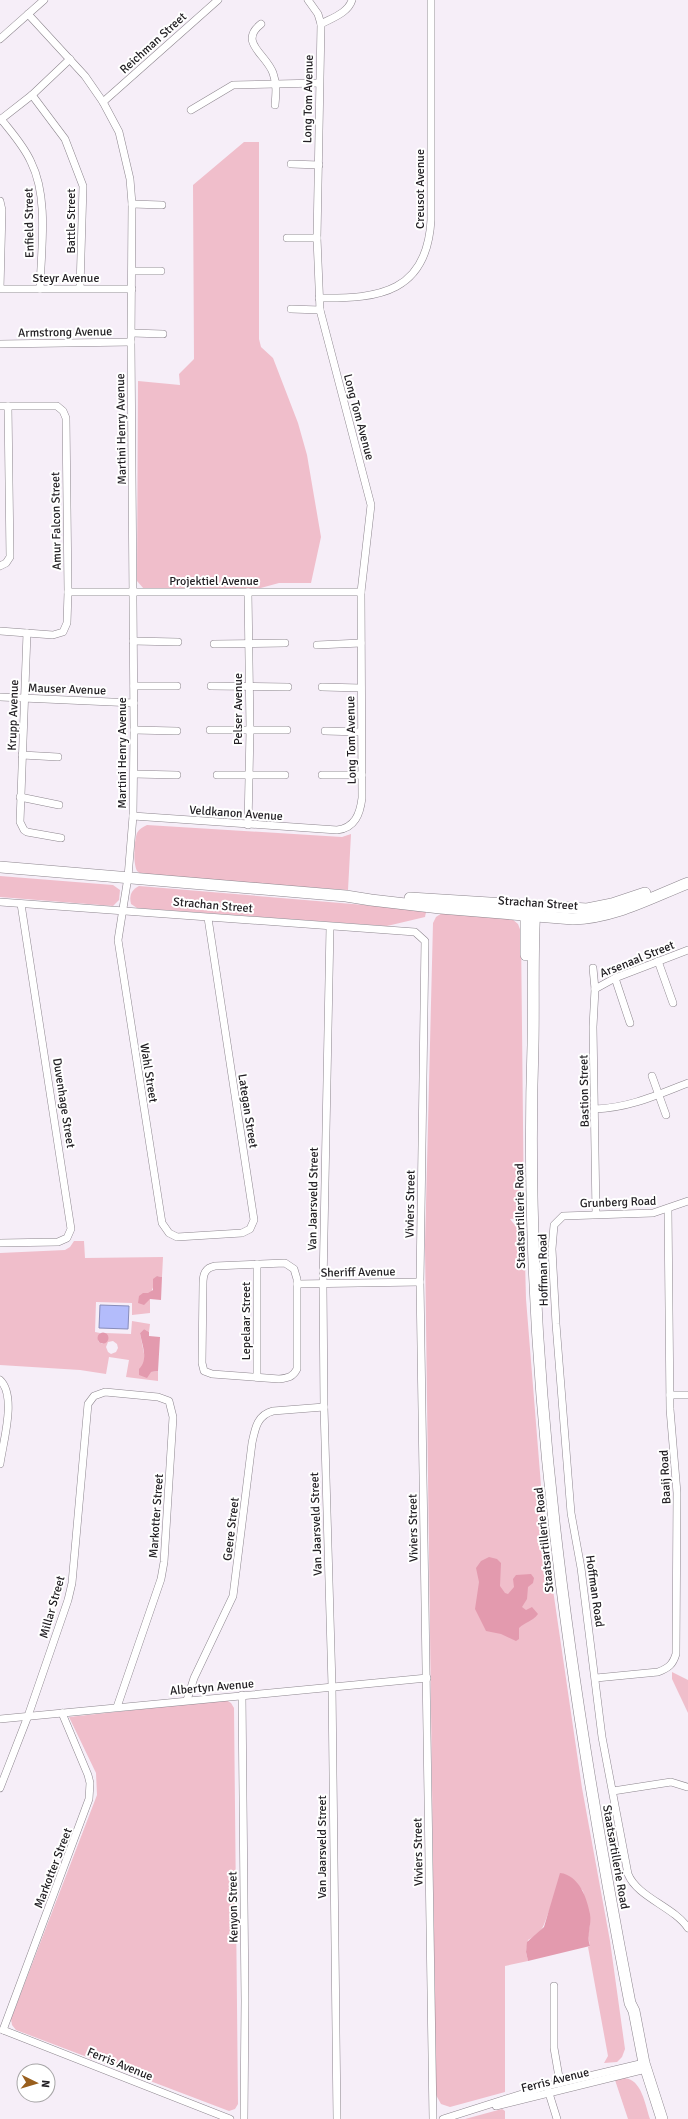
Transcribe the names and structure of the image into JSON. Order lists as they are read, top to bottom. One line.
{"streets":{"street":["Reichman Street","Long Tom Avenue","Creusot Avenue","Battle Street","Enfield Street","Steyr Avenue","Armstrong Avenue","Martini Henry Avenue","Amur Falcon Street","Projektiel Avenue","Mauser Avenue","Pelser Avenue","Krupp Avenue","Veldkanon Avenue","Strachan Street","Arsenaal Street","Wahl Street","Bastion Street","Duvenhage Street","Lategan Street","Van Jaarsveld Street","Grunberg Road","Viviers Street","Staatsartillerie Road","Hoffman Road","Sheriff Avenue","Lepelaar Street","Baaij Road","Markotter Street","Geere Street","Millar Street","Albertyn Avenue","Kenyon Street","Ferris Avenue"]},"crossings":[["Reichman Street","Martini Henry Avenue"],["Long Tom Avenue","Creusot Avenue"],["Long Tom Avenue","Projektiel Avenue"],["Long Tom Avenue","Veldkanon Avenue"],["Battle Street","Steyr Avenue"],["Enfield Street","Steyr Avenue"],["Steyr Avenue","Martini Henry Avenue"],["Armstrong Avenue","Martini Henry Avenue"],["Martini Henry Avenue","Projektiel Avenue"],["Martini Henry Avenue","Mauser Avenue"],["Martini Henry Avenue","Veldkanon Avenue"],["Martini Henry Avenue","Strachan Street"],["Martini Henry Avenue","Wahl Street"],["Amur Falcon Street","Projektiel Avenue"],["Amur Falcon Street","Krupp Avenue"],["Projektiel Avenue","Pelser Avenue"],["Mauser Avenue","Krupp Avenue"],["Pelser Avenue","Veldkanon Avenue"],["Strachan Street","Wahl Street"],["Strachan Street","Duvenhage Street"],["Strachan Street","Lategan Street"],["Strachan Street","Van Jaarsveld Street"],["Strachan Street","Viviers Street"],["Strachan Street","Staatsartillerie Road"],["Arsenaal Street","Bastion Street"],["Wahl Street","Lategan Street"],["Bastion Street","Grunberg Road"],["Van Jaarsveld Street","Sheriff Avenue"],["Van Jaarsveld Street","Geere Street"],["Van Jaarsveld Street","Albertyn Avenue"],["Grunberg Road","Hoffman Road"],["Grunberg Road","Baaij Road"],["Viviers Street","Sheriff Avenue"],["Viviers Street","Albertyn Avenue"],["Staatsartillerie Road","Ferris Avenue"],["Hoffman Road","Baaij Road"],["Markotter Street","Millar Street"],["Markotter Street","Albertyn Avenue"],["Markotter Street","Ferris Avenue"],["Geere Street","Albertyn Avenue"],["Millar Street","Albertyn Avenue"],["Albertyn Avenue","Kenyon Street"]],"north":"right"}
